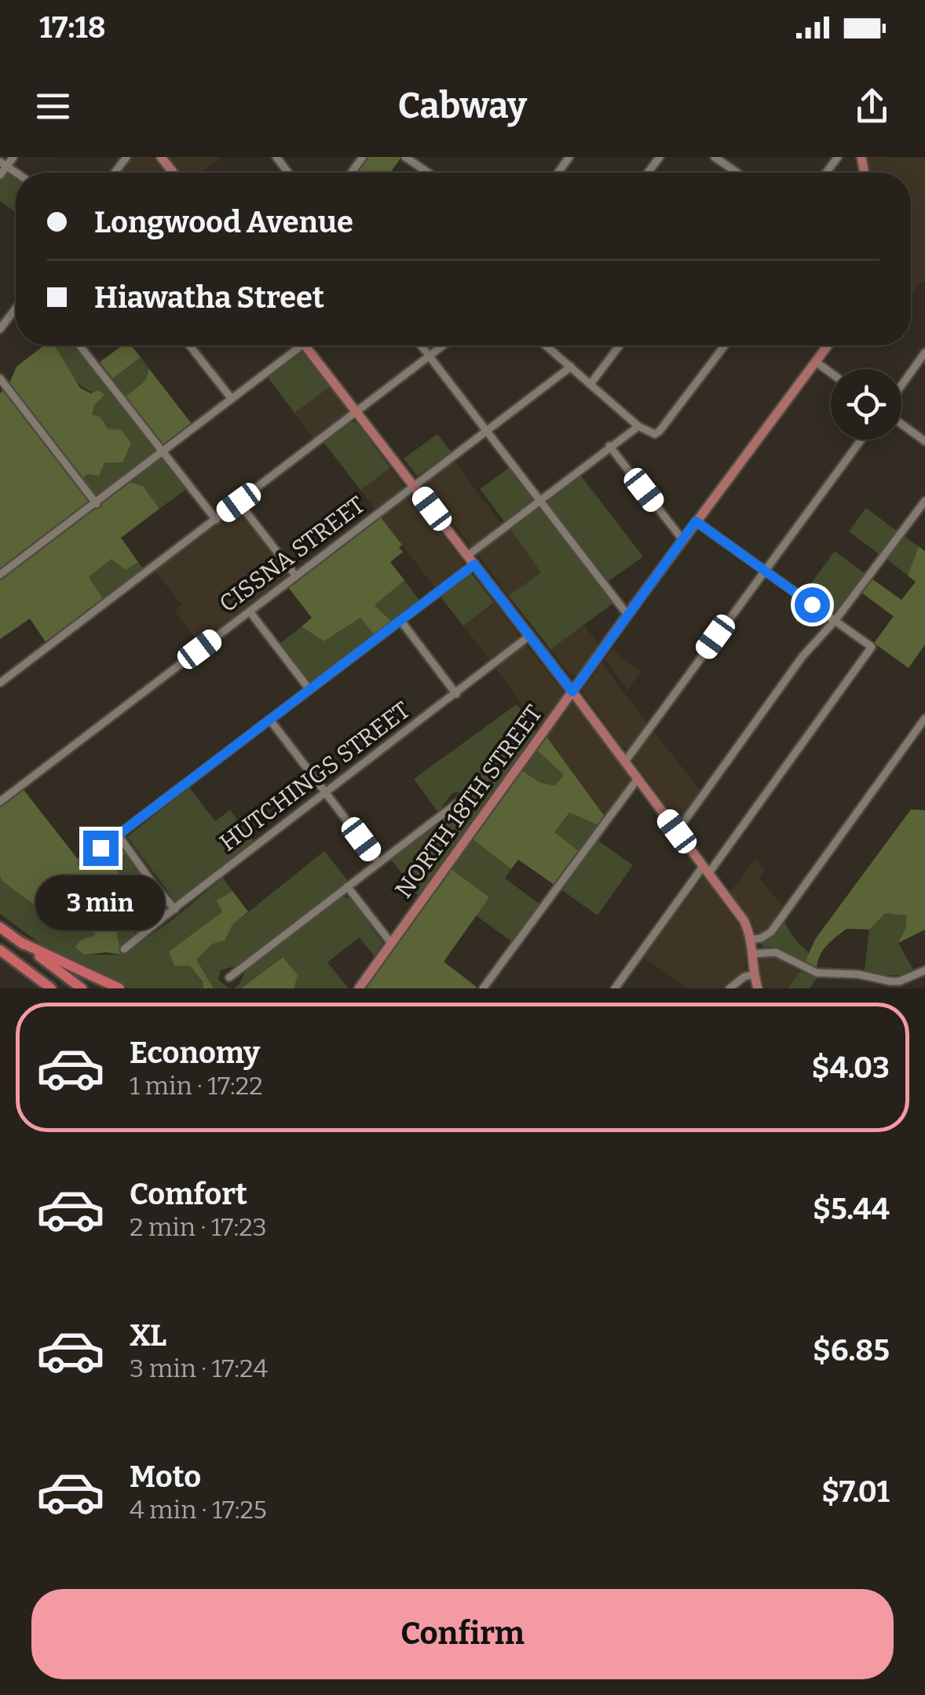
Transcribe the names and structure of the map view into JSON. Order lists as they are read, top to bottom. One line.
{"streets":{"main road":["NORTH 18TH STREET"],"street":["CISSNA STREET","HUTCHINGS STREET"]},"page":{"status":"17:18","header":"Cabway","banner":["Longwood Avenue","Hiawatha Street"],"bubble":"3 min","list":[{"name":"Economy","note":"1 min · 17:22","value":"$4.03"},{"name":"Comfort","note":"2 min · 17:23","value":"$5.44"},{"name":"XL","note":"3 min · 17:24","value":"$6.85"},{"name":"Moto","note":"4 min · 17:25","value":"$7.01"}],"buttons":"Confirm"}}
